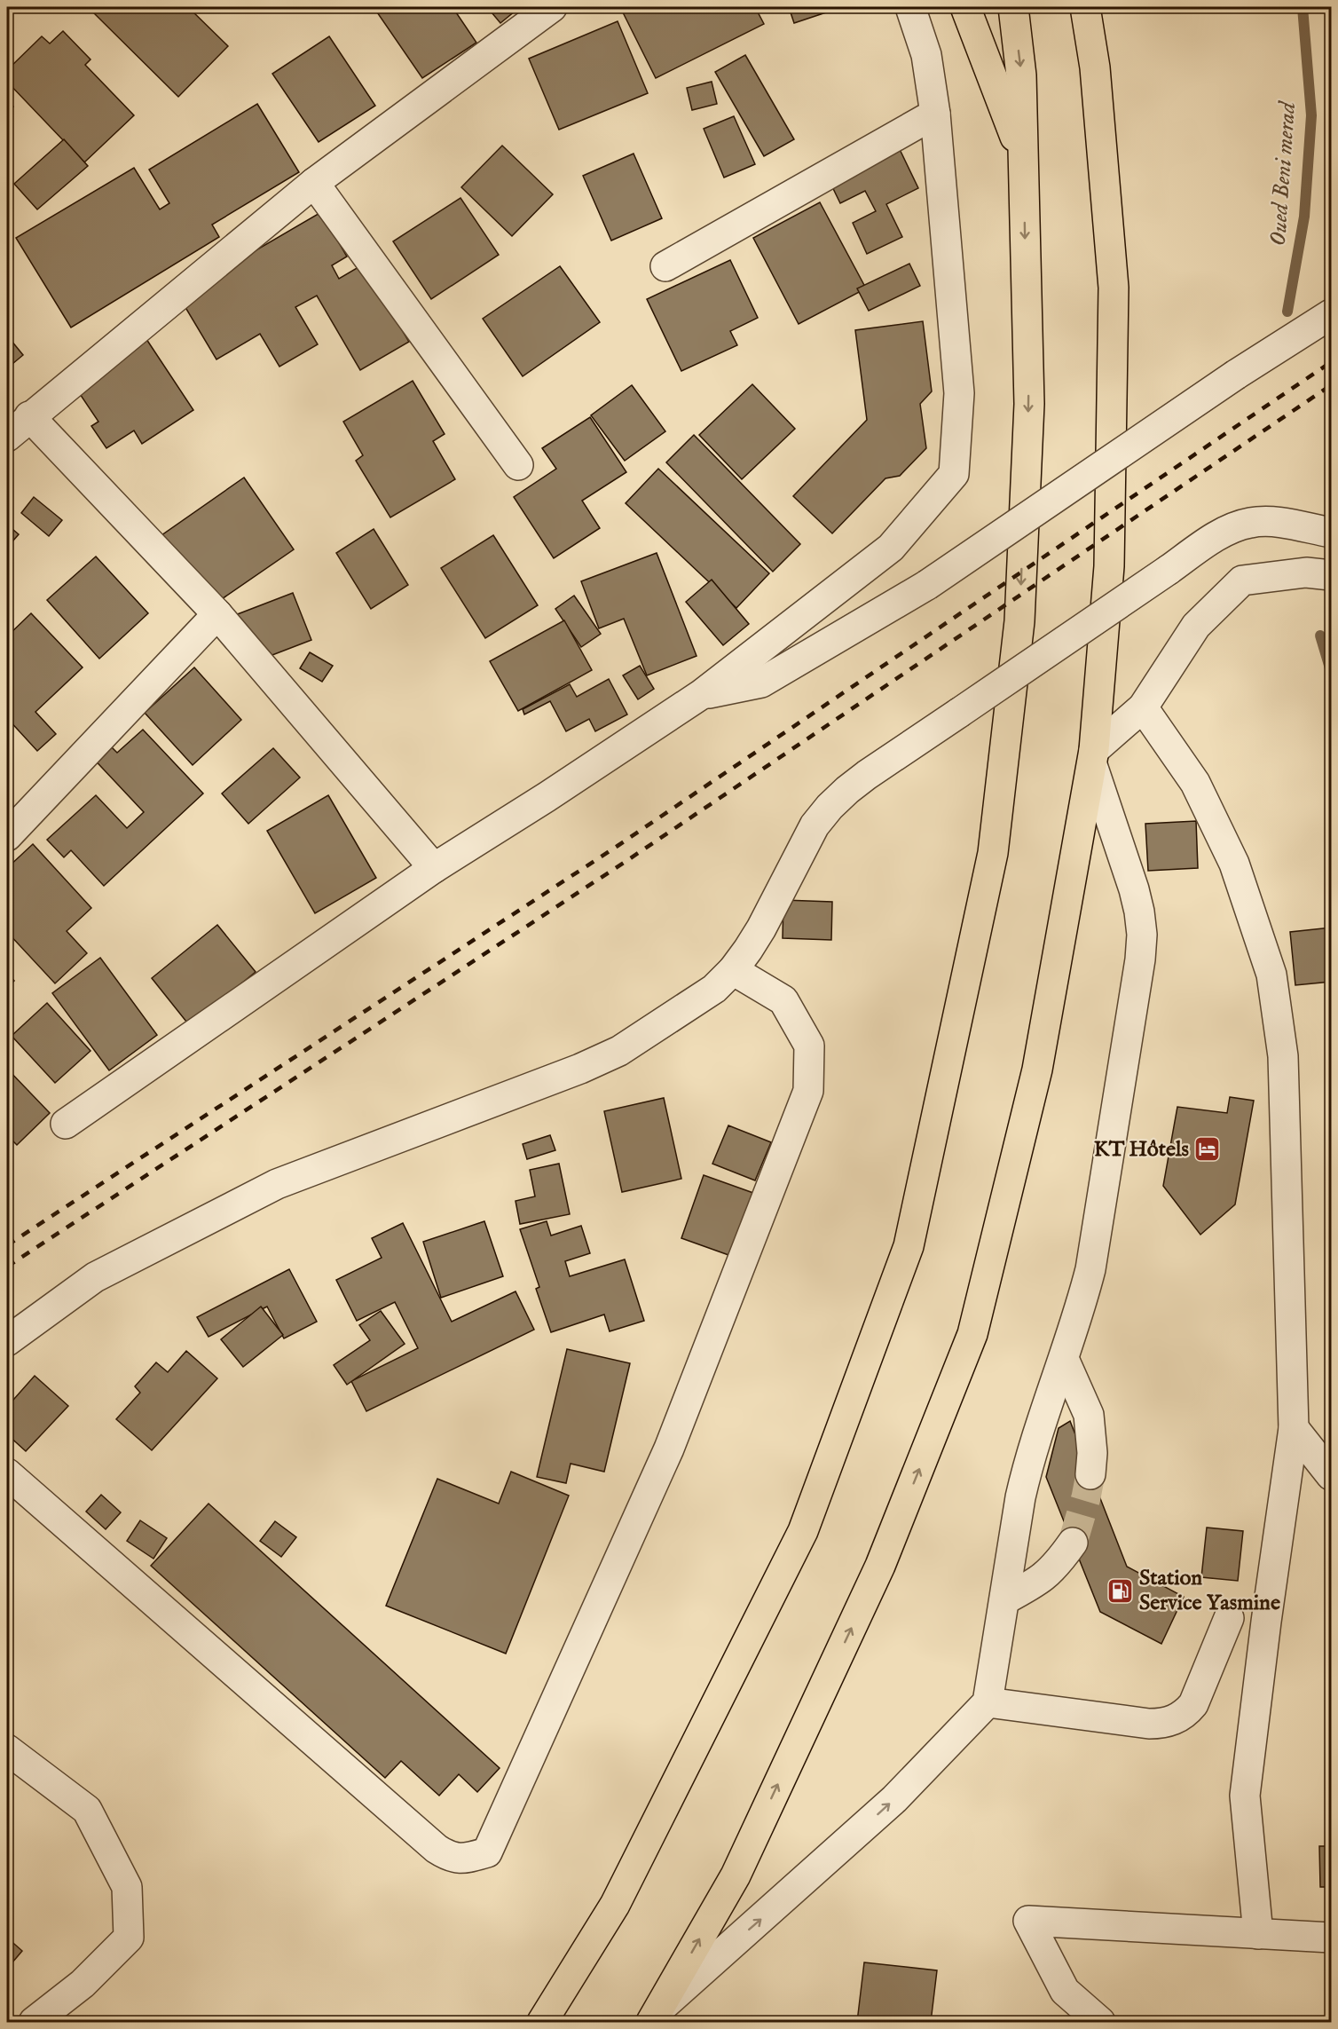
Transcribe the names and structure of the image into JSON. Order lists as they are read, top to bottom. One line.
{"water":["Oued Beni merad"],"places":{"hotel":["KT Hôtels"],"fuel station":["Station Service Yasmine"]}}
